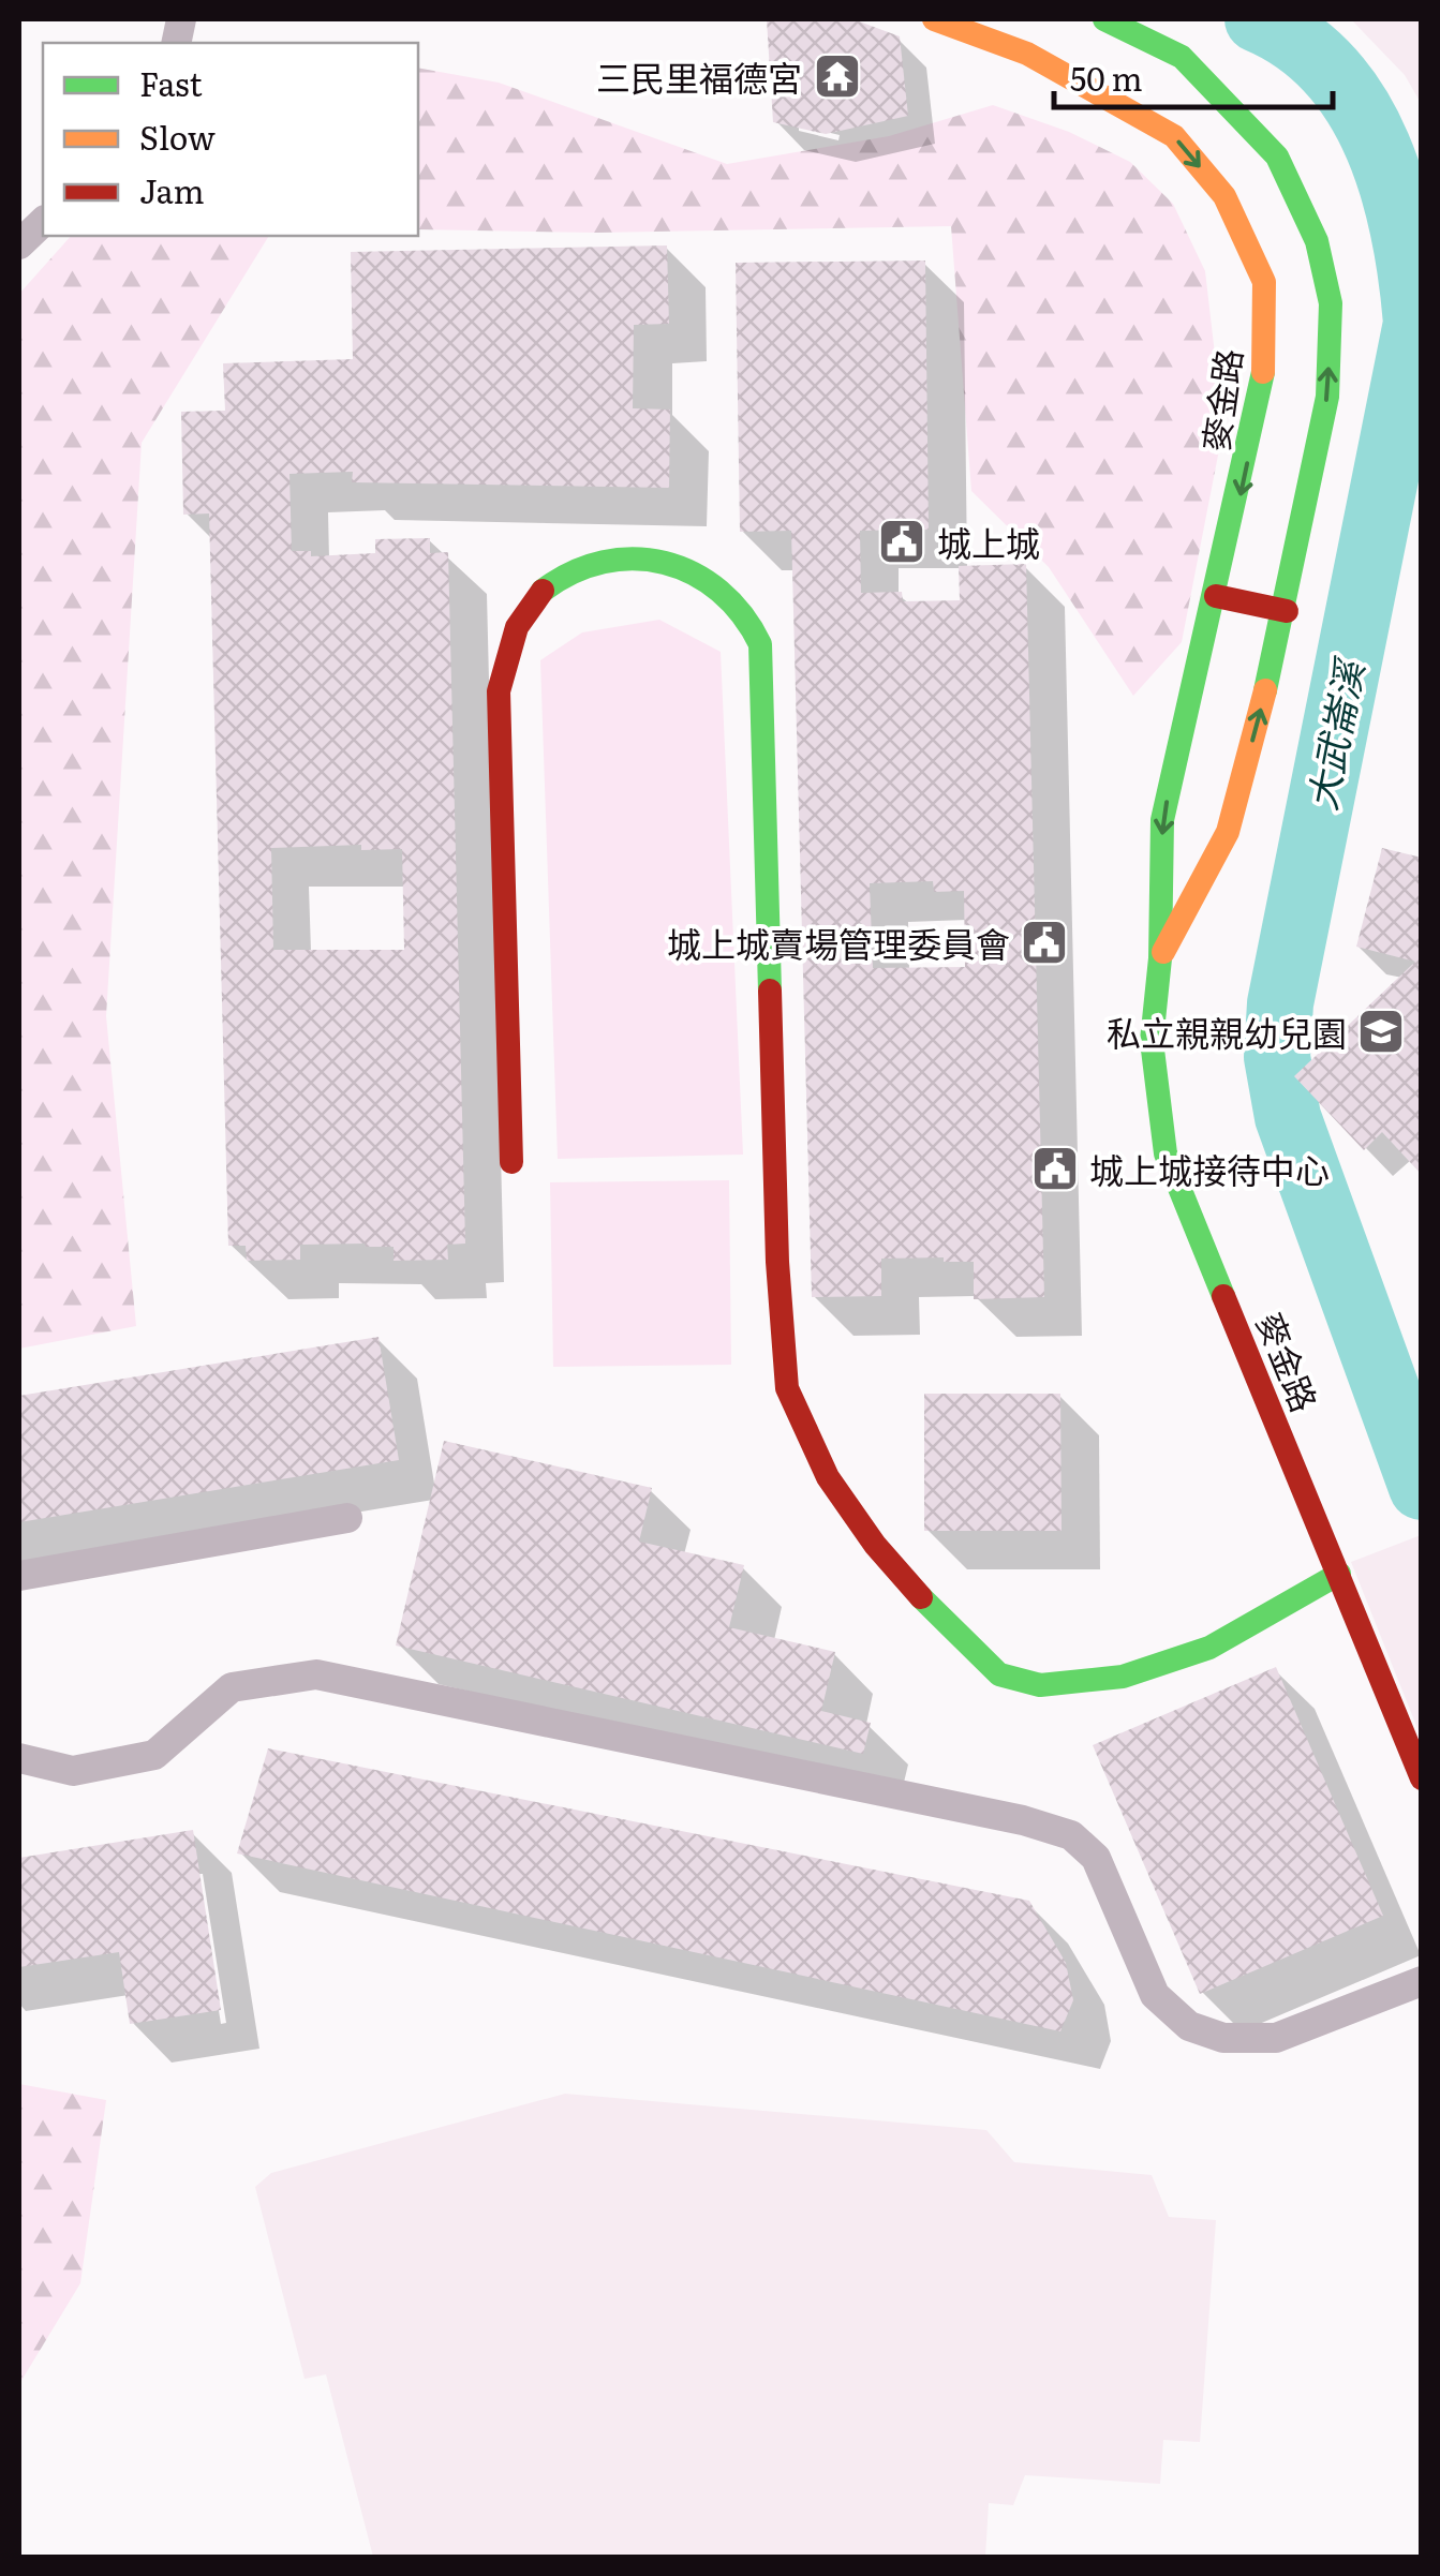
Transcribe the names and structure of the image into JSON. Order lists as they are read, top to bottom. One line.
{"streets":{"street":["麥金路"]},"water":["大武崙溪"],"places":{"temple":["三民里福德宮"],"public building":["城上城","城上城賣場管理委員會","城上城接待中心"],"school or university":["私立親親幼兒園"]},"legend":["Fast","Slow","Jam"],"scale_bar":"50 m"}
